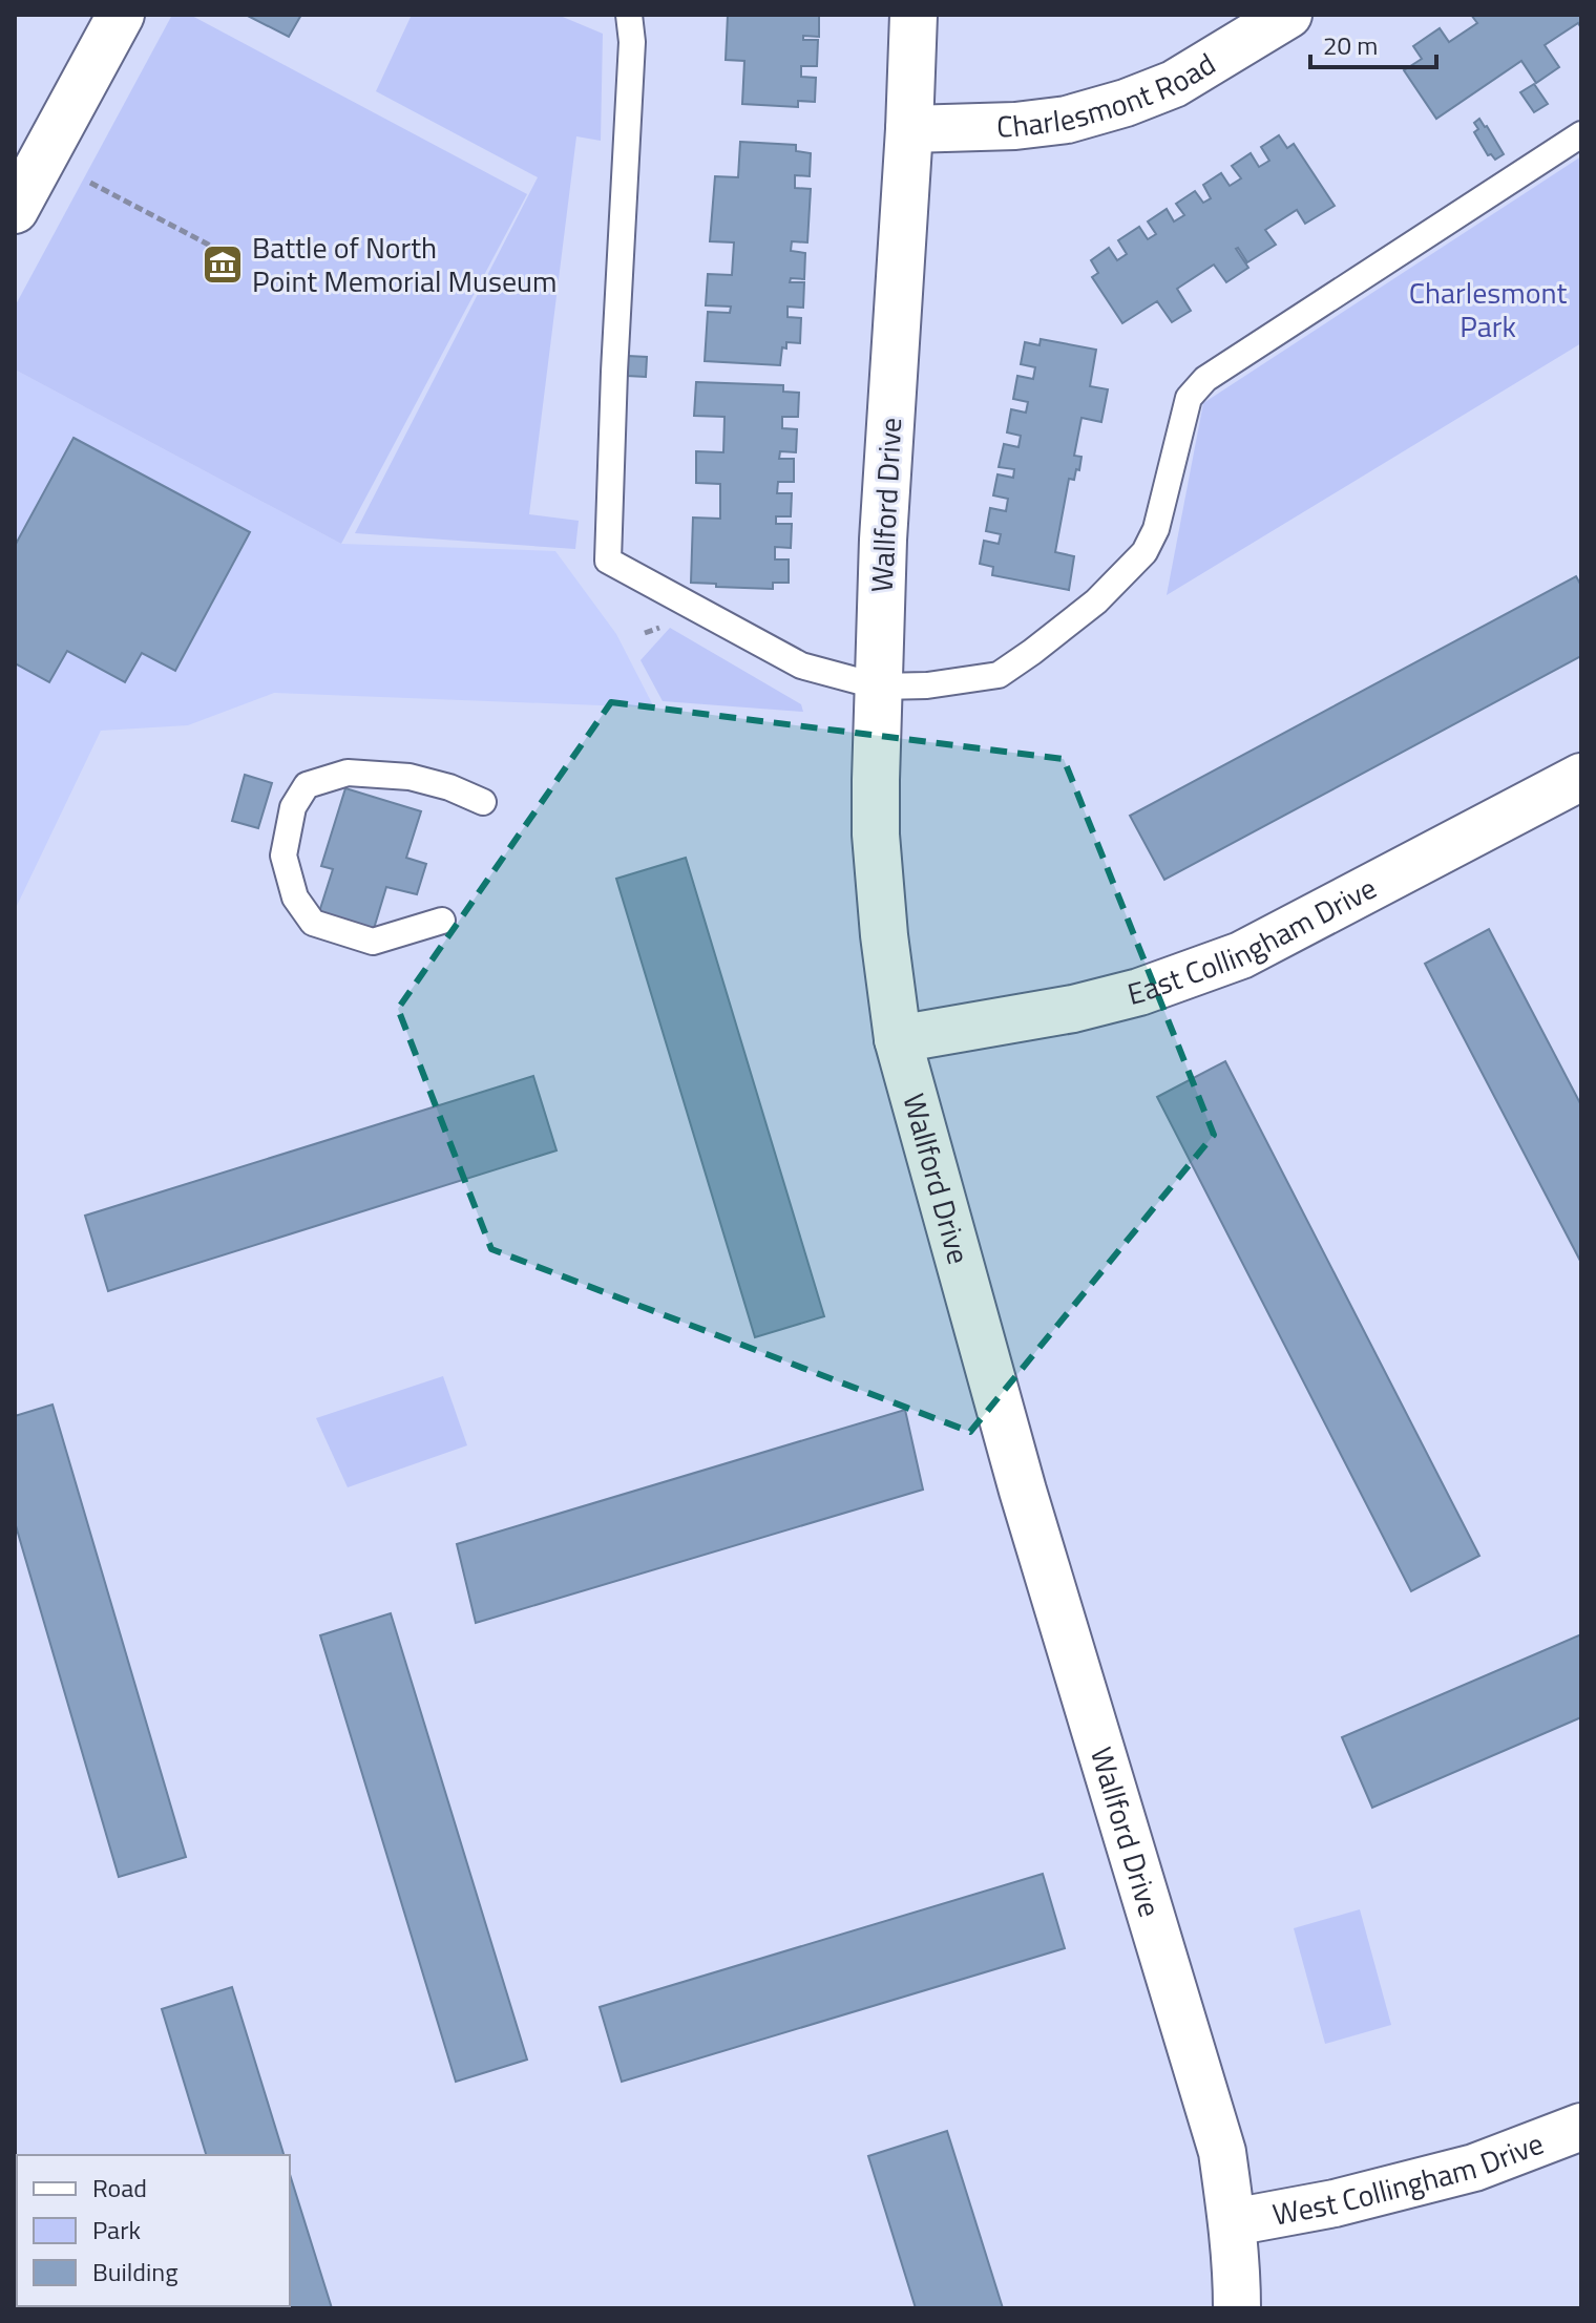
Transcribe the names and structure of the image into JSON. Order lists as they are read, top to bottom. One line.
{"streets":{"street":["Charlesmont Road","Wallford Drive","East Collingham Drive","West Collingham Drive"]},"crossings":[["Charlesmont Road","Wallford Drive"],["Wallford Drive","East Collingham Drive"],["Wallford Drive","West Collingham Drive"]],"parks":["Charlesmont Park"],"places":{"museum":["Battle of North Point Memorial Museum"]},"legend":["Road","Park","Building"],"scale_bar":"20 m"}
